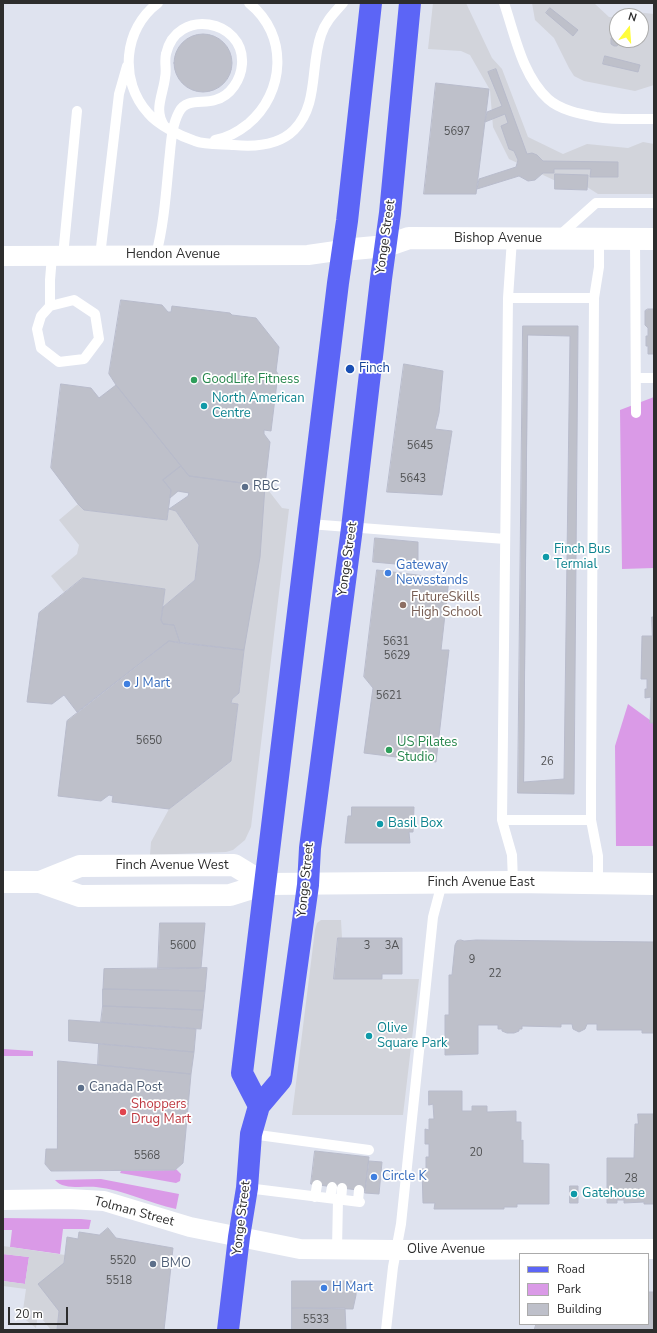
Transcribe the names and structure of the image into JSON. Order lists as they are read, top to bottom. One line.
{"streets":{"main road":["Yonge Street","Bishop Avenue","Finch Avenue West","Finch Avenue East"],"street":["Hendon Avenue","Tolman Street","Olive Avenue"]},"crossings":[["Yonge Street","Bishop Avenue"],["Yonge Street","Finch Avenue East"],["Yonge Street","Tolman Street"],["Yonge Street","Olive Avenue"],["Bishop Avenue","Hendon Avenue"],["Finch Avenue West","Finch Avenue East"],["Tolman Street","Olive Avenue"]],"places":["Finch","GoodLife Fitness","North American Centre","RBC","Finch Bus Termial","Gateway Newsstands","FutureSkills High School","J Mart","US Pilates Studio","Basil Box","Olive Square Park","Canada Post","Shoppers Drug Mart","Circle K","Gatehouse","BMO","H Mart"],"house_numbers":["5697","5645","5643","5631","5629","5621","5650","26","5600","3","3A","9","22","20","5568","28","5520","5518","5533"],"legend":["Road","Park","Building"],"scale_bar":"20 m","north":"top"}
